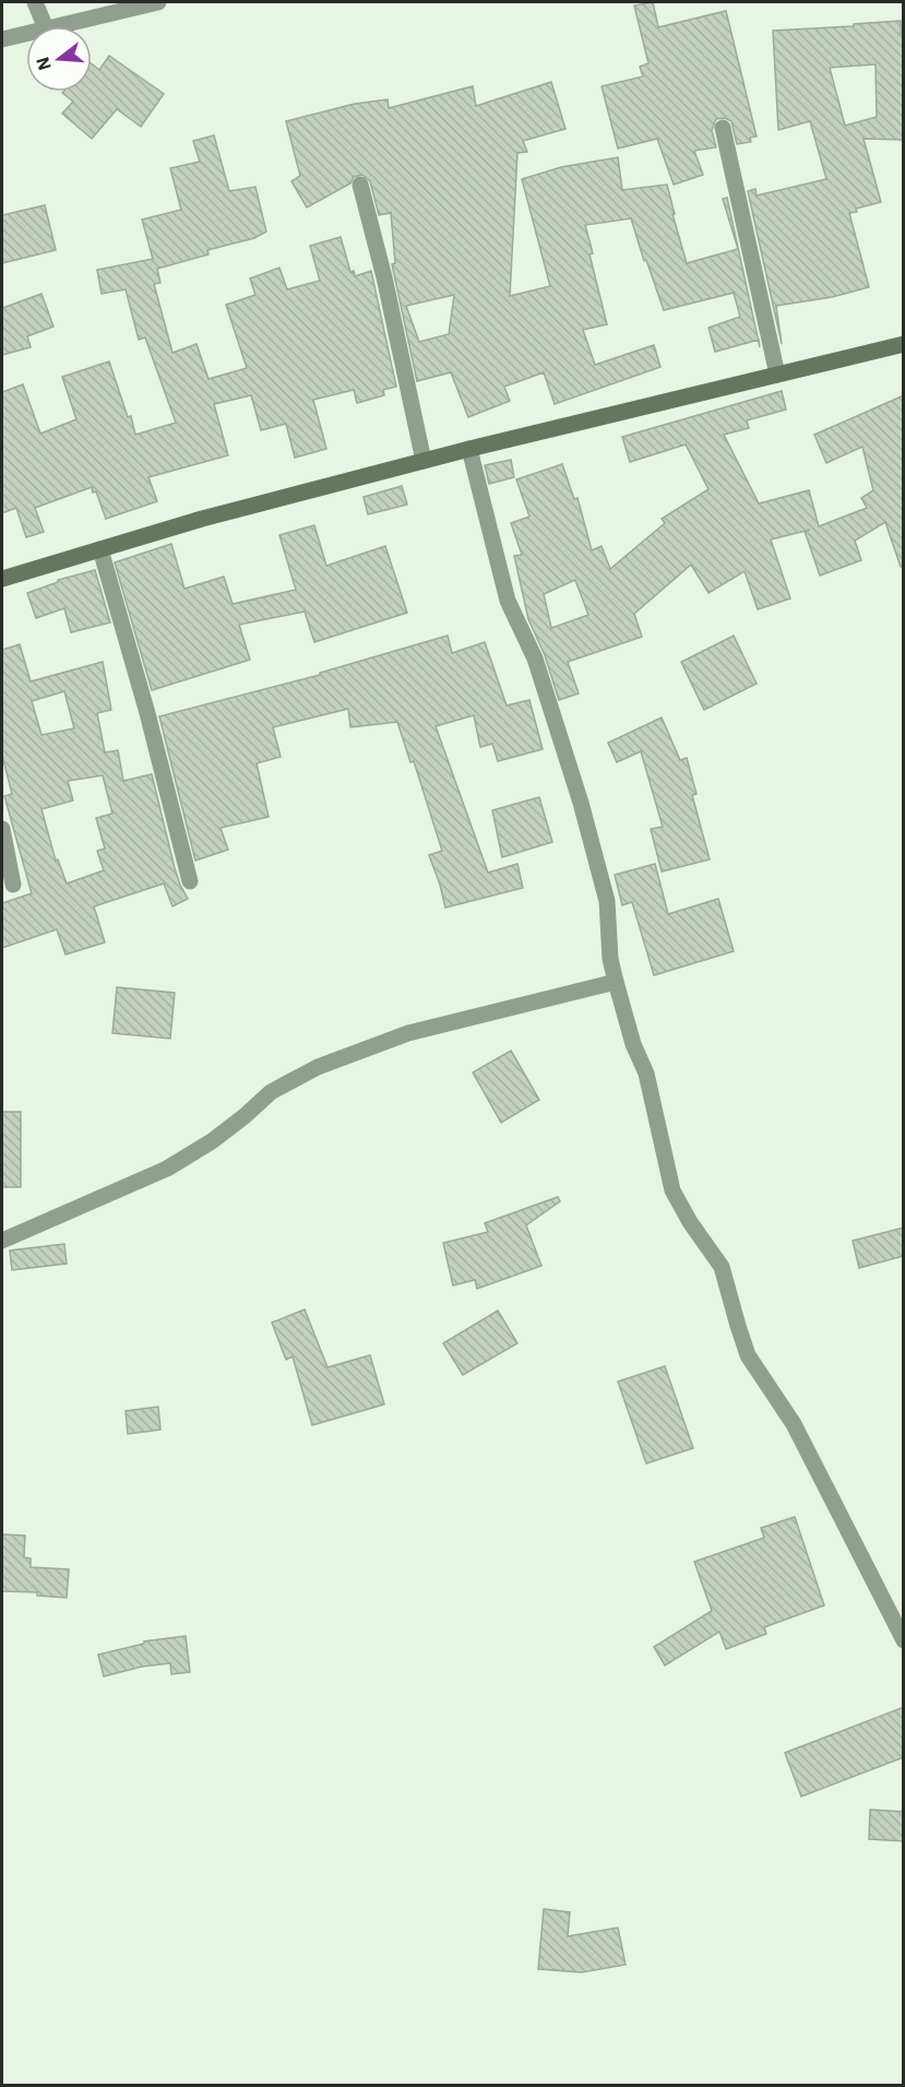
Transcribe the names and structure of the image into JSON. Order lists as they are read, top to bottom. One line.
{"north":"left"}
